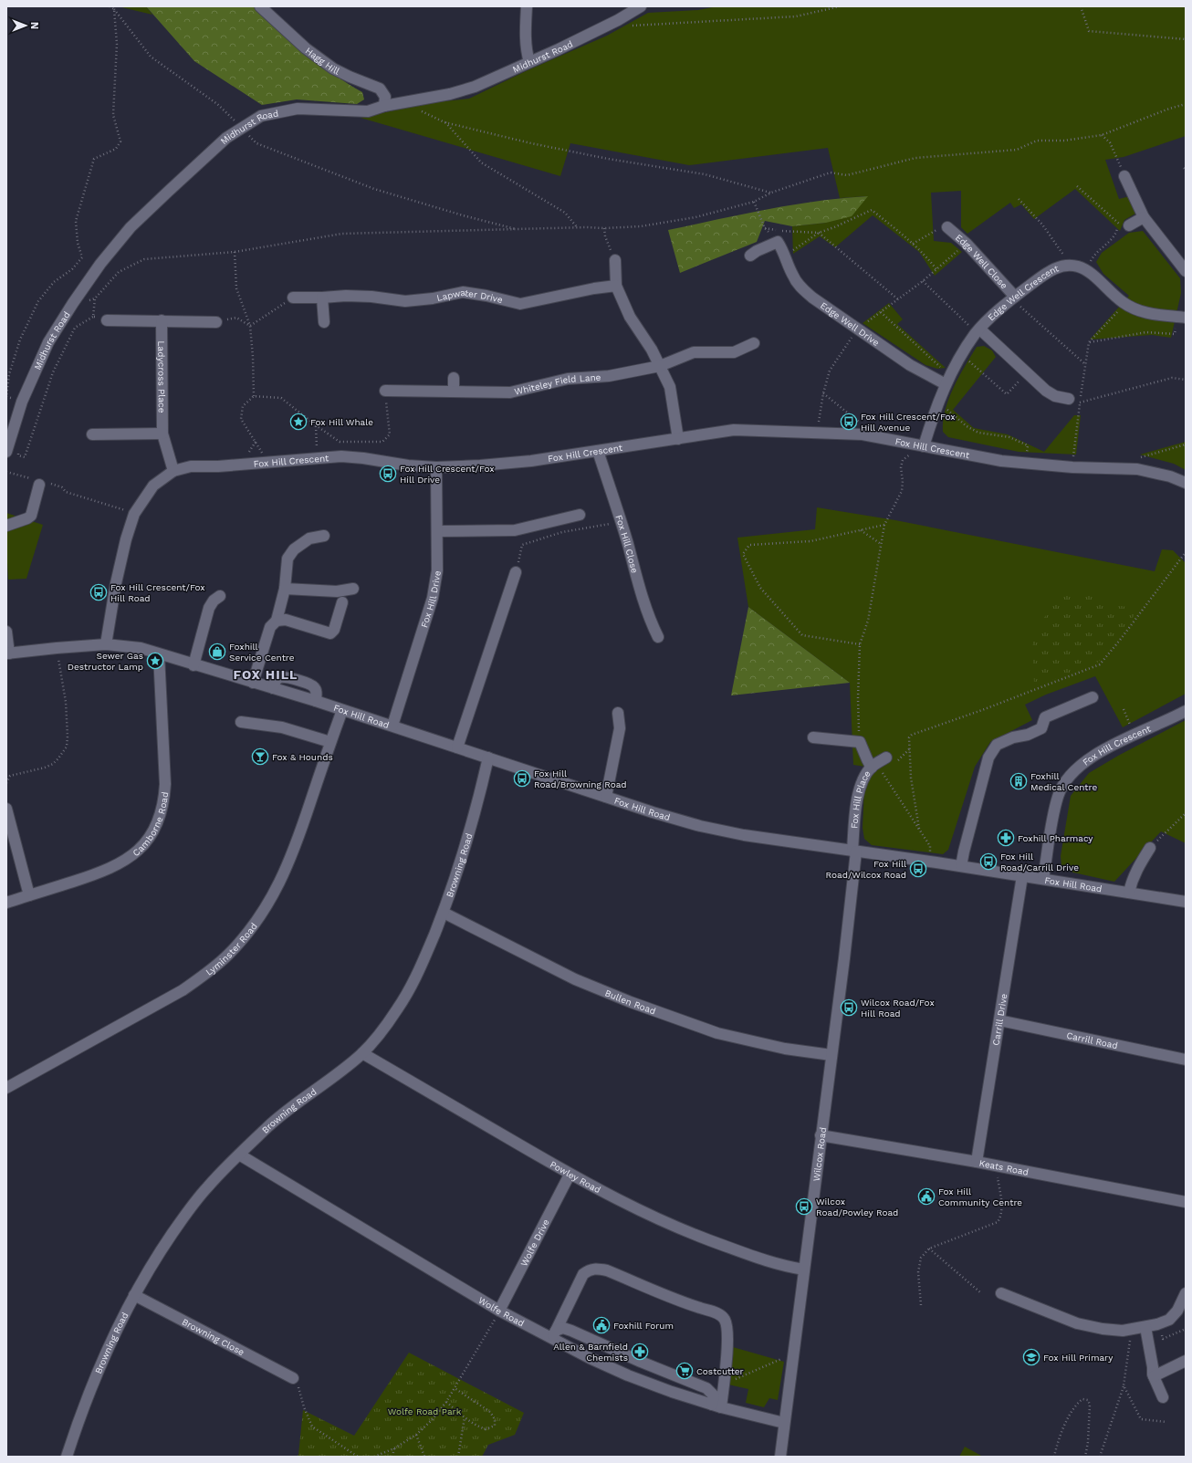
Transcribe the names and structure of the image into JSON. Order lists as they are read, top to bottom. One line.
{"streets":{"street":["Midhurst Road","Hagg Hill","Edge Well Close","Edge Well Crescent","Lapwater Drive","Edge Well Drive","Ladycross Place","Whiteley Field Lane","Fox Hill Crescent","Fox Hill Close","Fox Hill Drive","Fox Hill Road","Fox Hill Place","Camborne Road","Browning Road","Lyminster Road","Bullen Road","Carrill Drive","Carrill Road","Wilcox Road","Keats Road","Powley Road","Wolfe Drive","Wolfe Road","Browning Close"]},"crossings":[["Midhurst Road","Hagg Hill"],["Edge Well Close","Edge Well Crescent"],["Edge Well Crescent","Edge Well Drive"],["Edge Well Crescent","Fox Hill Crescent"],["Ladycross Place","Fox Hill Crescent"],["Fox Hill Crescent","Fox Hill Close"],["Fox Hill Crescent","Fox Hill Drive"],["Fox Hill Crescent","Fox Hill Road"],["Fox Hill Drive","Fox Hill Road"],["Fox Hill Road","Fox Hill Place"],["Fox Hill Road","Camborne Road"],["Fox Hill Road","Browning Road"],["Fox Hill Road","Lyminster Road"],["Fox Hill Road","Carrill Drive"],["Fox Hill Road","Wilcox Road"],["Fox Hill Place","Wilcox Road"],["Browning Road","Bullen Road"],["Browning Road","Powley Road"],["Browning Road","Wolfe Road"],["Browning Road","Browning Close"],["Bullen Road","Wilcox Road"],["Carrill Drive","Carrill Road"],["Carrill Drive","Keats Road"],["Wilcox Road","Keats Road"],["Wilcox Road","Powley Road"],["Wilcox Road","Wolfe Road"],["Powley Road","Wolfe Drive"],["Wolfe Drive","Wolfe Road"]],"districts":["FOX HILL"],"parks":["Wolfe Road Park"],"places":{"place":["Fox Hill Whale","Sewer Gas Destructor Lamp"],"bus stop":["Fox Hill Crescent/Fox Hill Avenue","Fox Hill Crescent/Fox Hill Drive","Fox Hill Crescent/Fox Hill Road","Fox Hill Road/Browning Road","Fox Hill Road/Carrill Drive","Fox Hill Road/Wilcox Road","Wilcox Road/Fox Hill Road","Wilcox Road/Powley Road"],"shop":["Foxhill Service Centre"],"bar":["Fox & Hounds"],"building":["Foxhill Medical Centre"],"pharmacy":["Foxhill Pharmacy","Allen & Barnfield Chemists"],"public building":["Fox Hill Community Centre","Foxhill Forum"],"school or university":["Fox Hill Primary"],"supermarket":["Costcutter"]},"north":"right"}
